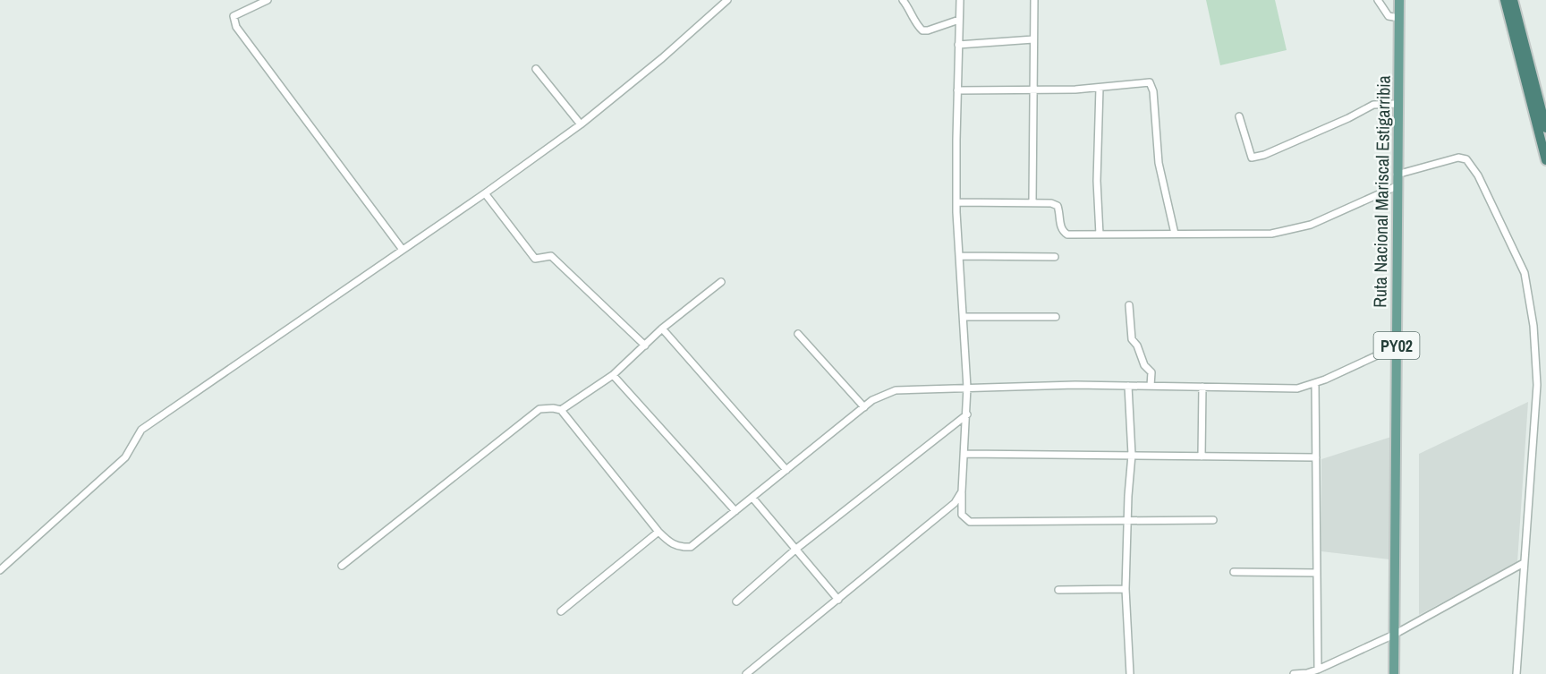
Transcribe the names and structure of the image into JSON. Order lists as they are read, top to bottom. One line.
{"streets":{"main road":["Ruta Nacional Mariscal Estigarribia","PY02"]}}
